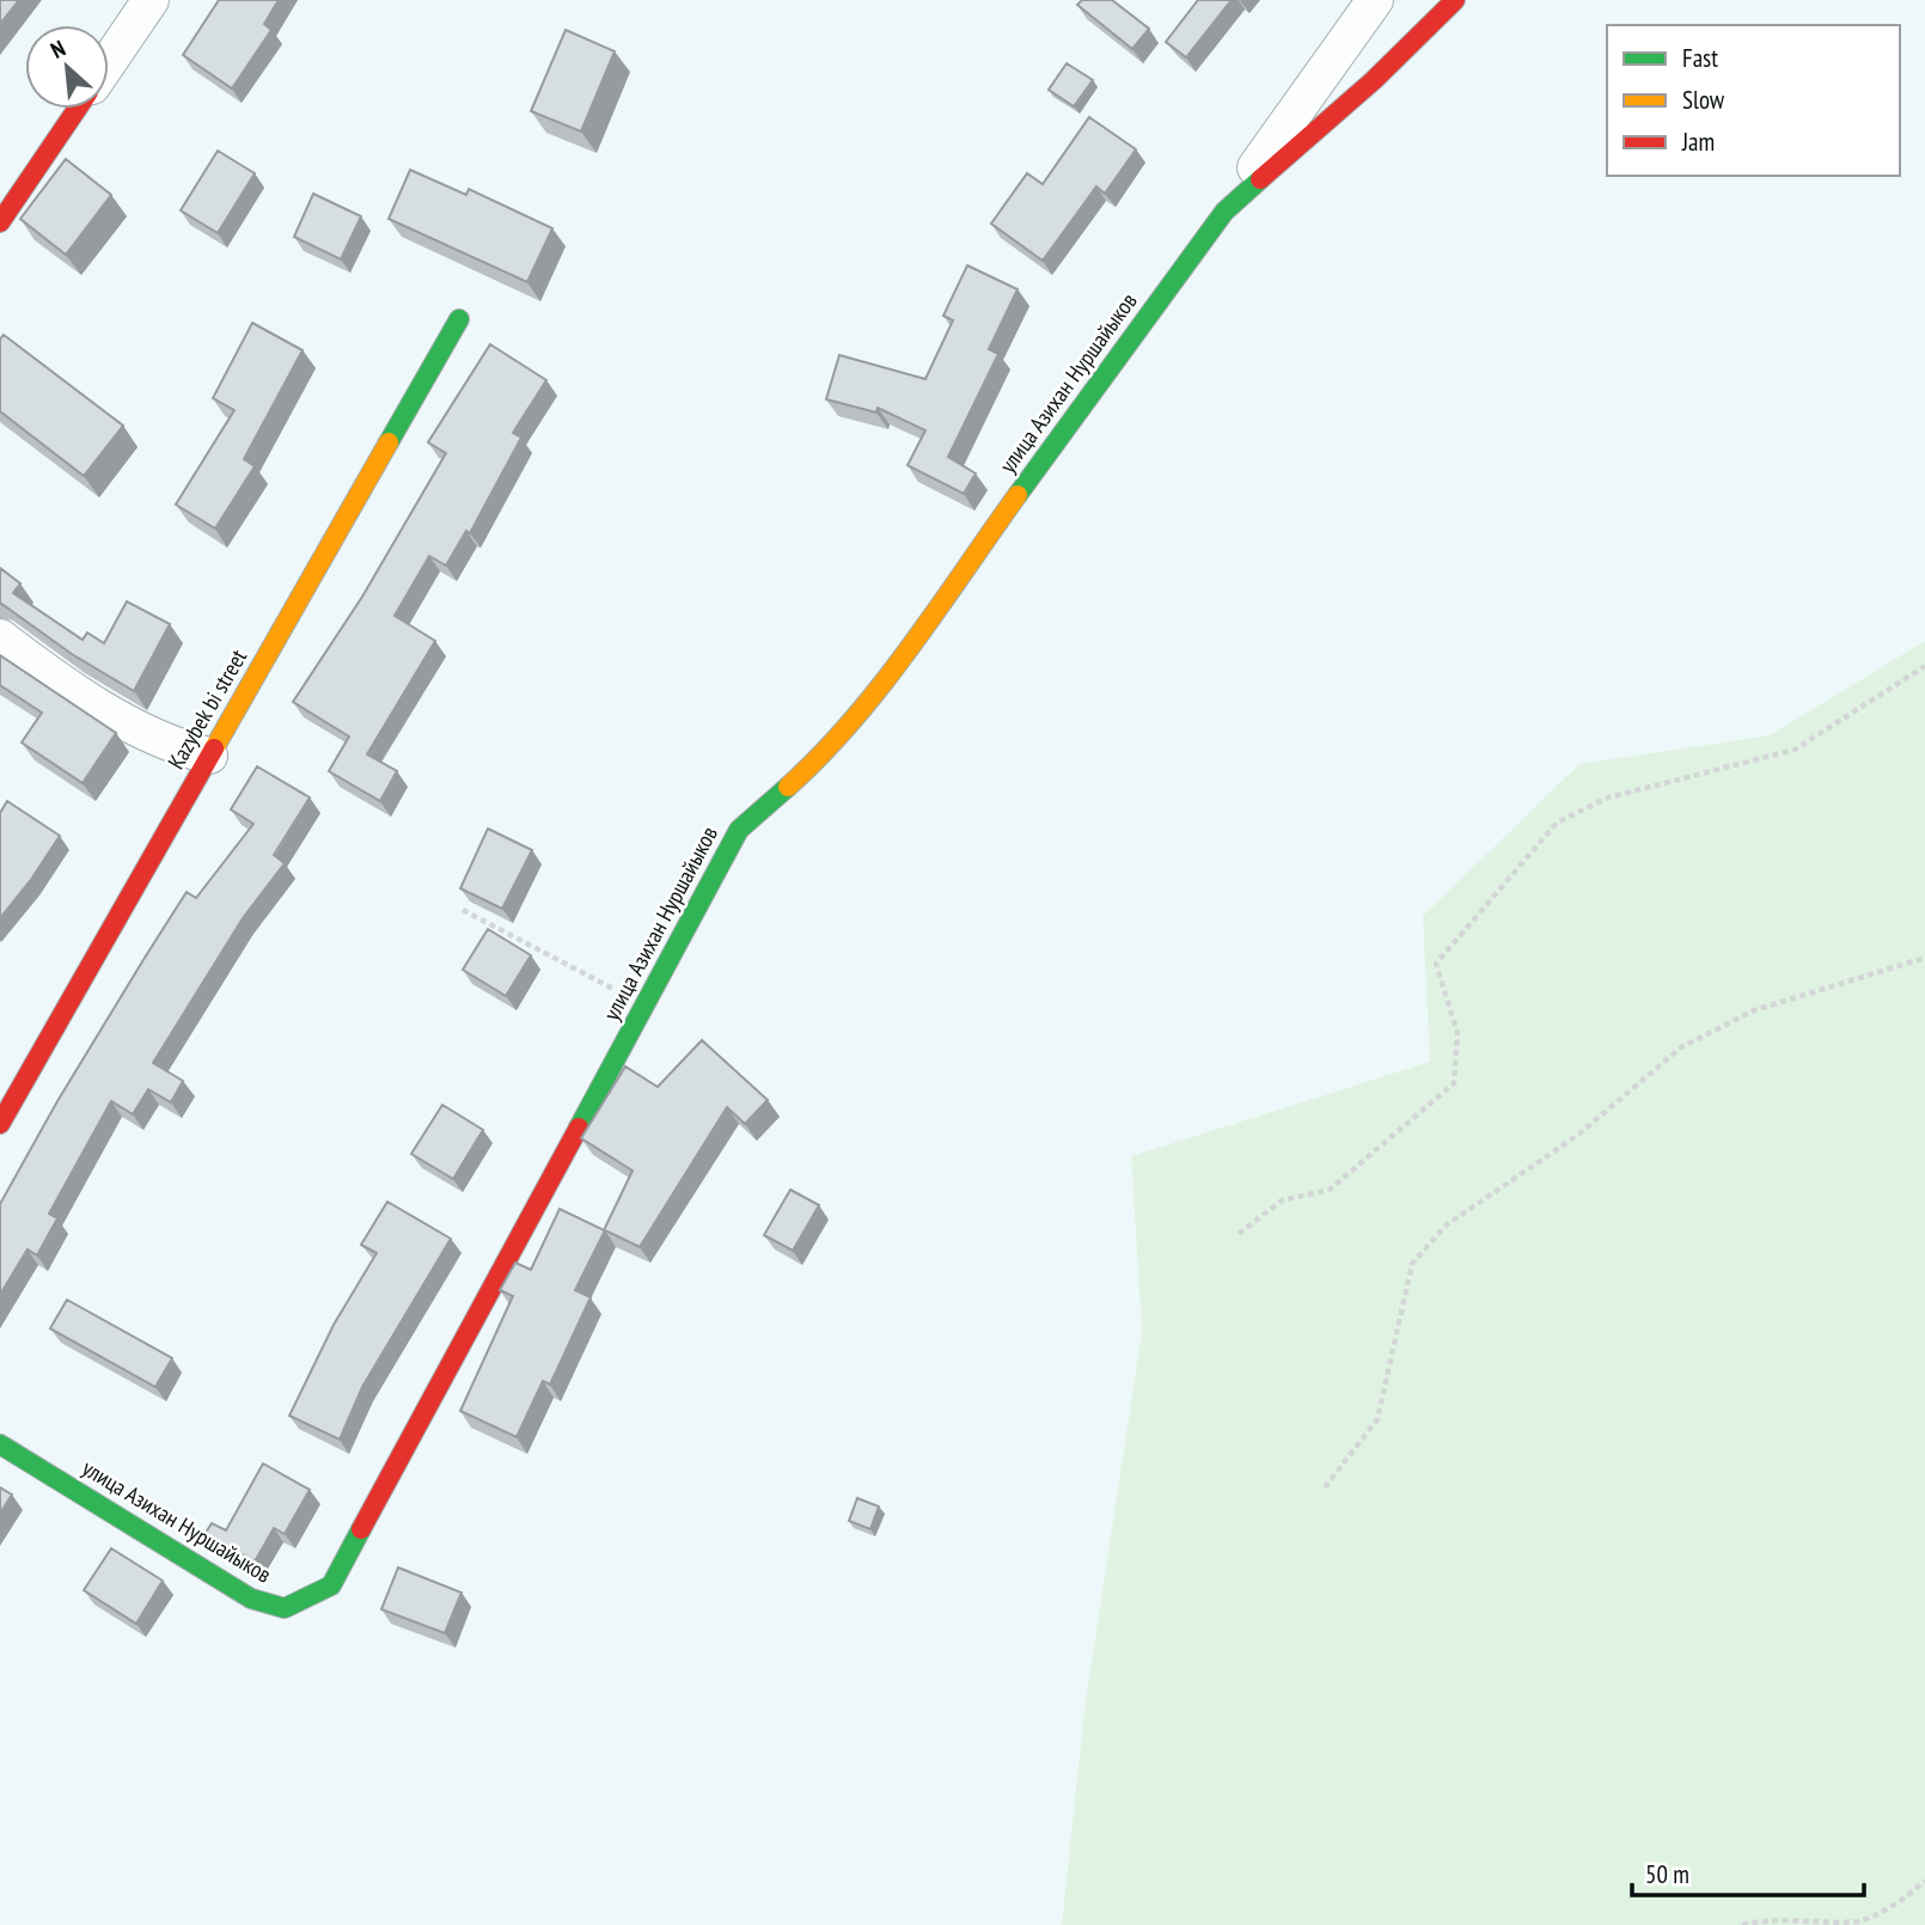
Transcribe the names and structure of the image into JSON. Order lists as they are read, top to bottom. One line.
{"streets":{"street":["улица Азихан Нуршайыков","Kazybek bi street"]},"legend":["Fast","Slow","Jam"],"scale_bar":"50 m","north":"top left"}
